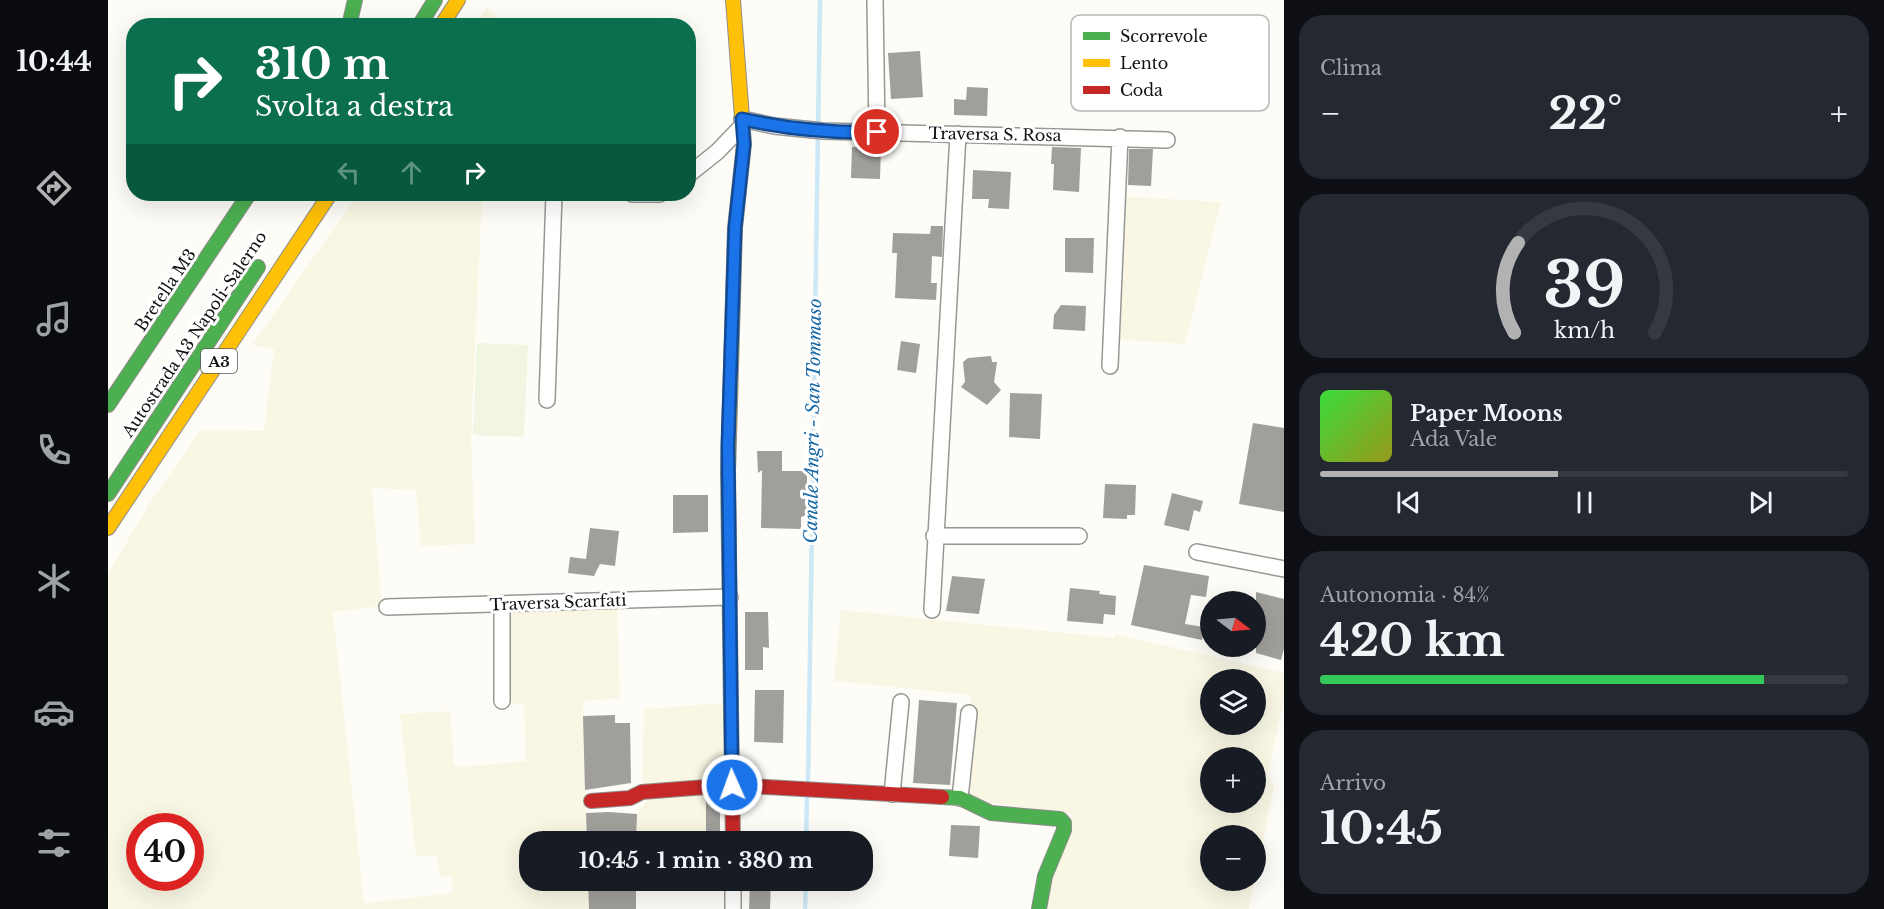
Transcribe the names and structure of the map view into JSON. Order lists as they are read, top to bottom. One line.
{"streets":{"main road":["Bretella M3","Autostrada A3 Napoli-Salerno","A3"],"street":["Traversa S. Rosa","Traversa Scarfati"]},"water":["Canale Angri - San Tommaso"],"legend":["Scorrevole","Lento","Coda"],"north":"right","page":{"tabs":"10:44","tile":["Clima",["Autonomia · 84%","420 km"],["Arrivo","10:45"]],"turn":["310 m","Svolta a destra"],"heat":["−","22°","+"],"song":["Paper Moons","Ada Vale"],"map_buttons":["+","−"],"limit":"40","trip":"10:45 · 1 min · 380 m","gauge":["39","km/h"]}}
